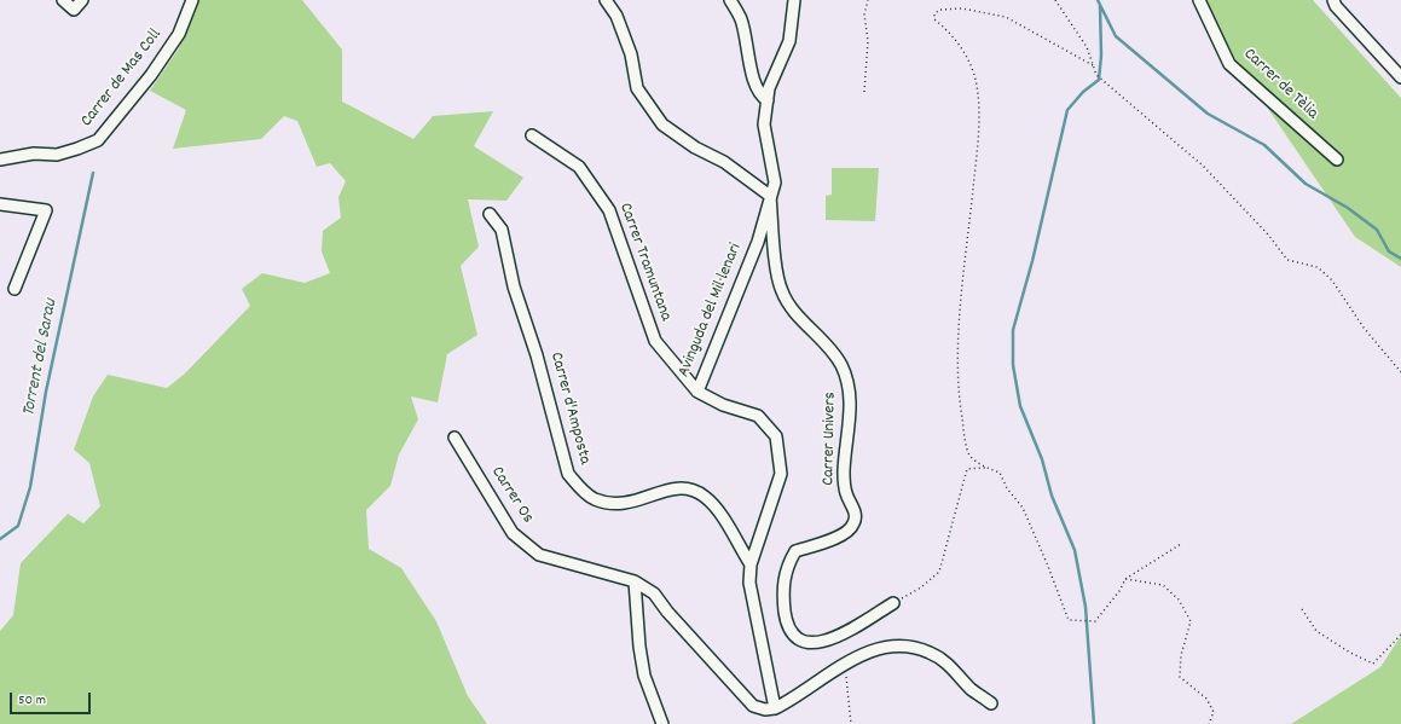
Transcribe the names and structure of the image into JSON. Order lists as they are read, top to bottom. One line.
{"streets":{"street":["Carrer de Mas Coll","Carrer de Tèlia","Carrer Tramuntana","Avinguda del Mil·lenari","Carrer d'Amposta","Carrer Univers","Carrer Os"]},"crossings":[["Carrer Tramuntana","Avinguda del Mil·lenari"],["Avinguda del Mil·lenari","Carrer d'Amposta"],["Avinguda del Mil·lenari","Carrer Univers"]],"water":["Torrent del Sarau"],"scale_bar":"50 m"}
